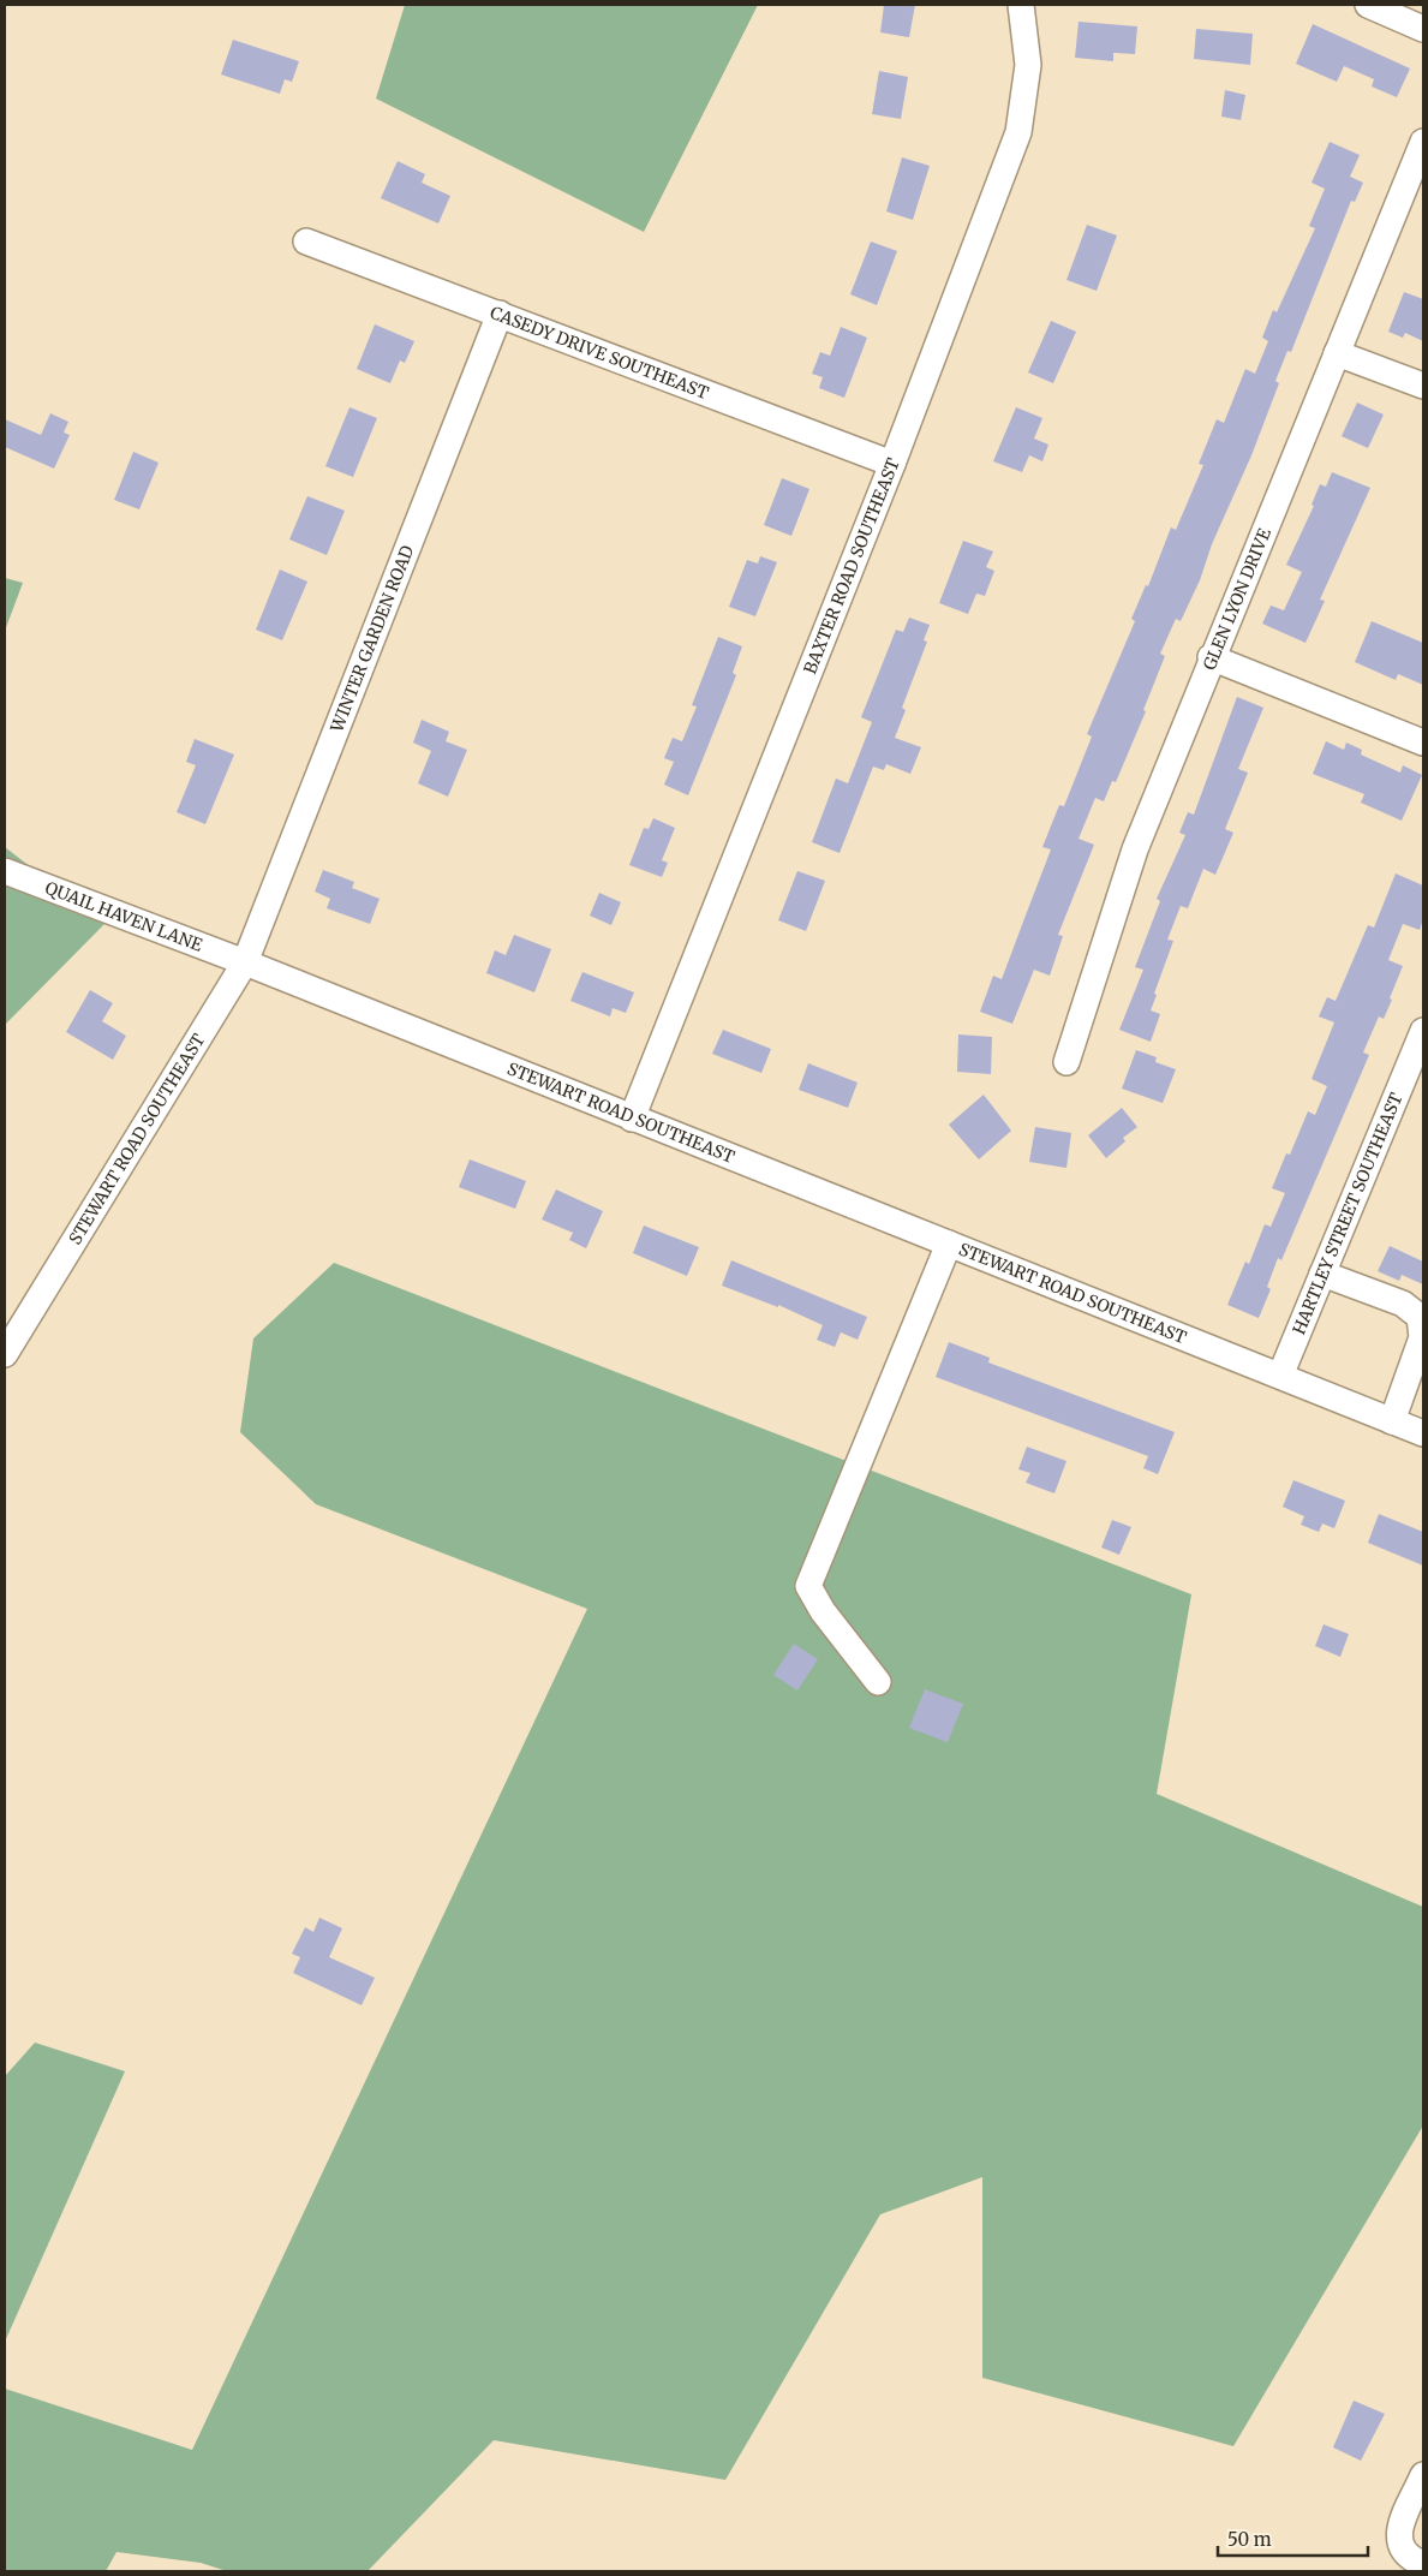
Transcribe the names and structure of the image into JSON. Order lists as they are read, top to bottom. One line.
{"streets":{"street":["CASEDY DRIVE SOUTHEAST","BAXTER ROAD SOUTHEAST","GLEN LYON DRIVE","WINTER GARDEN ROAD","QUAIL HAVEN LANE","STEWART ROAD SOUTHEAST","HARTLEY STREET SOUTHEAST"]},"crossings":[["CASEDY DRIVE SOUTHEAST","BAXTER ROAD SOUTHEAST"],["CASEDY DRIVE SOUTHEAST","WINTER GARDEN ROAD"],["BAXTER ROAD SOUTHEAST","STEWART ROAD SOUTHEAST"],["WINTER GARDEN ROAD","QUAIL HAVEN LANE"],["WINTER GARDEN ROAD","STEWART ROAD SOUTHEAST"],["QUAIL HAVEN LANE","STEWART ROAD SOUTHEAST"],["STEWART ROAD SOUTHEAST","HARTLEY STREET SOUTHEAST"]],"scale_bar":"50 m"}
